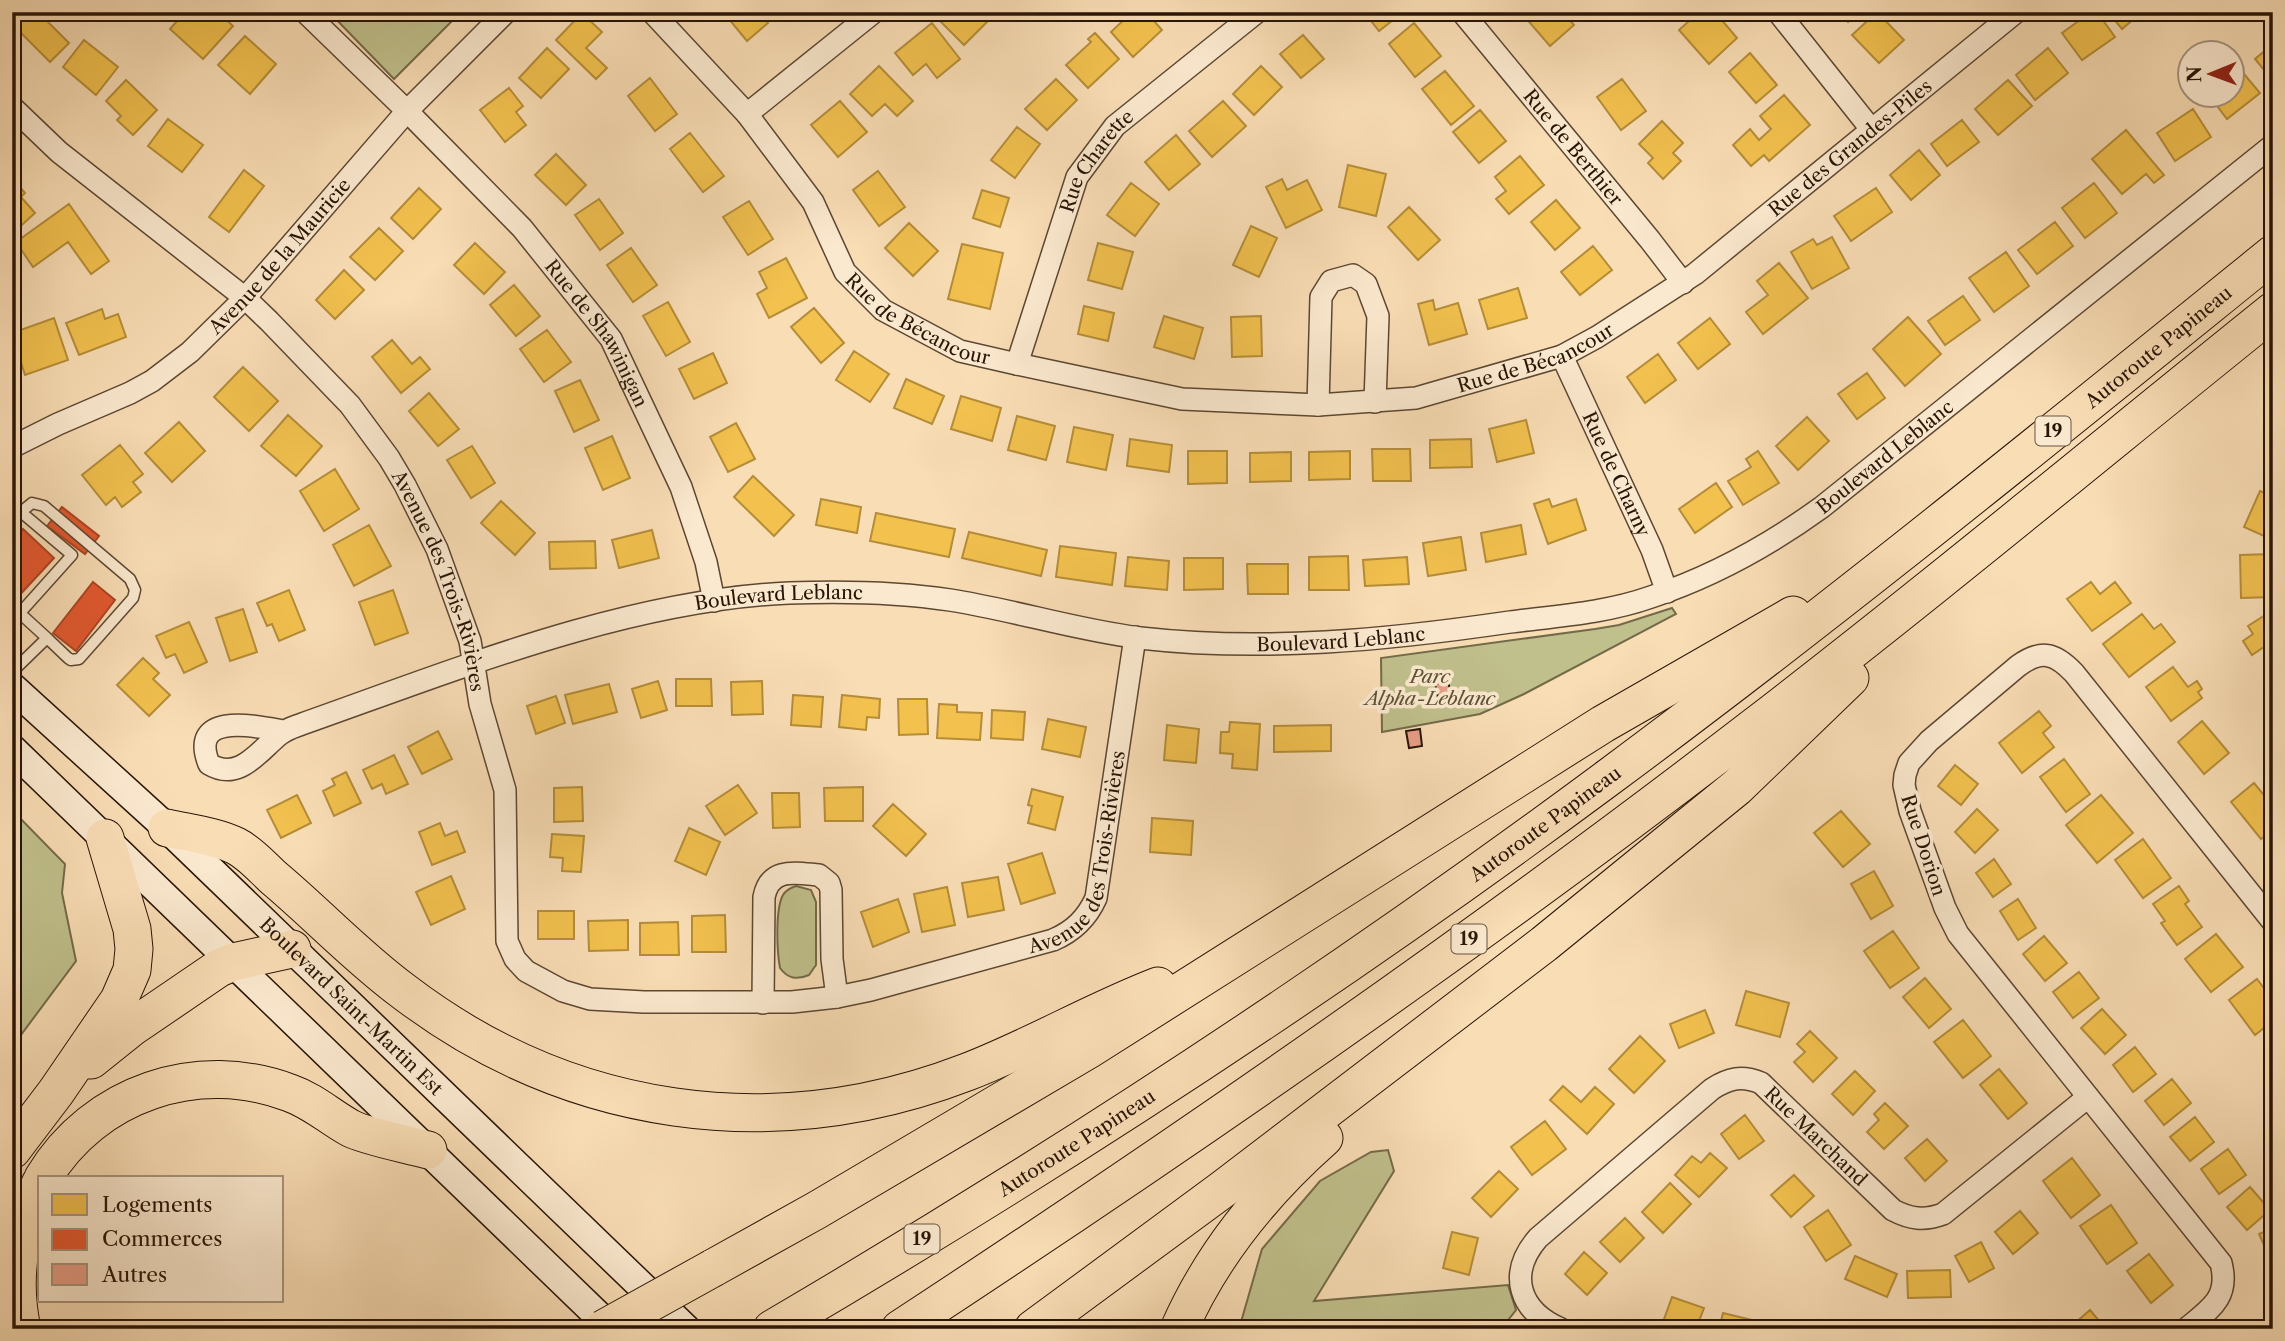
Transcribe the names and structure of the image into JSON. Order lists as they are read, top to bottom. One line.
{"streets":{"highway":["Autoroute Papineau","19"],"main road":["Boulevard Saint-Martin Est"],"street":["Rue de Berthier","Rue des Grandes-Piles","Rue Charette","Avenue de la Mauricie","Rue de Bécancour","Rue de Shawinigan","Boulevard Leblanc","Rue de Charny","Avenue des Trois-Rivières","Rue Dorion","Rue Marchand"]},"crossings":[["Rue de Berthier","Rue des Grandes-Piles"],["Rue de Berthier","Rue de Bécancour"],["Rue des Grandes-Piles","Rue de Bécancour"],["Rue Charette","Rue de Bécancour"],["Avenue de la Mauricie","Rue de Shawinigan"],["Avenue de la Mauricie","Avenue des Trois-Rivières"],["Rue de Bécancour","Rue de Charny"],["Rue de Shawinigan","Boulevard Leblanc"],["Boulevard Leblanc","Rue de Charny"],["Boulevard Leblanc","Avenue des Trois-Rivières"],["Rue Dorion","Rue Marchand"]],"parks":["Parc Alpha-Leblanc"],"legend":["Logements","Commerces","Autres"],"north":"left"}
